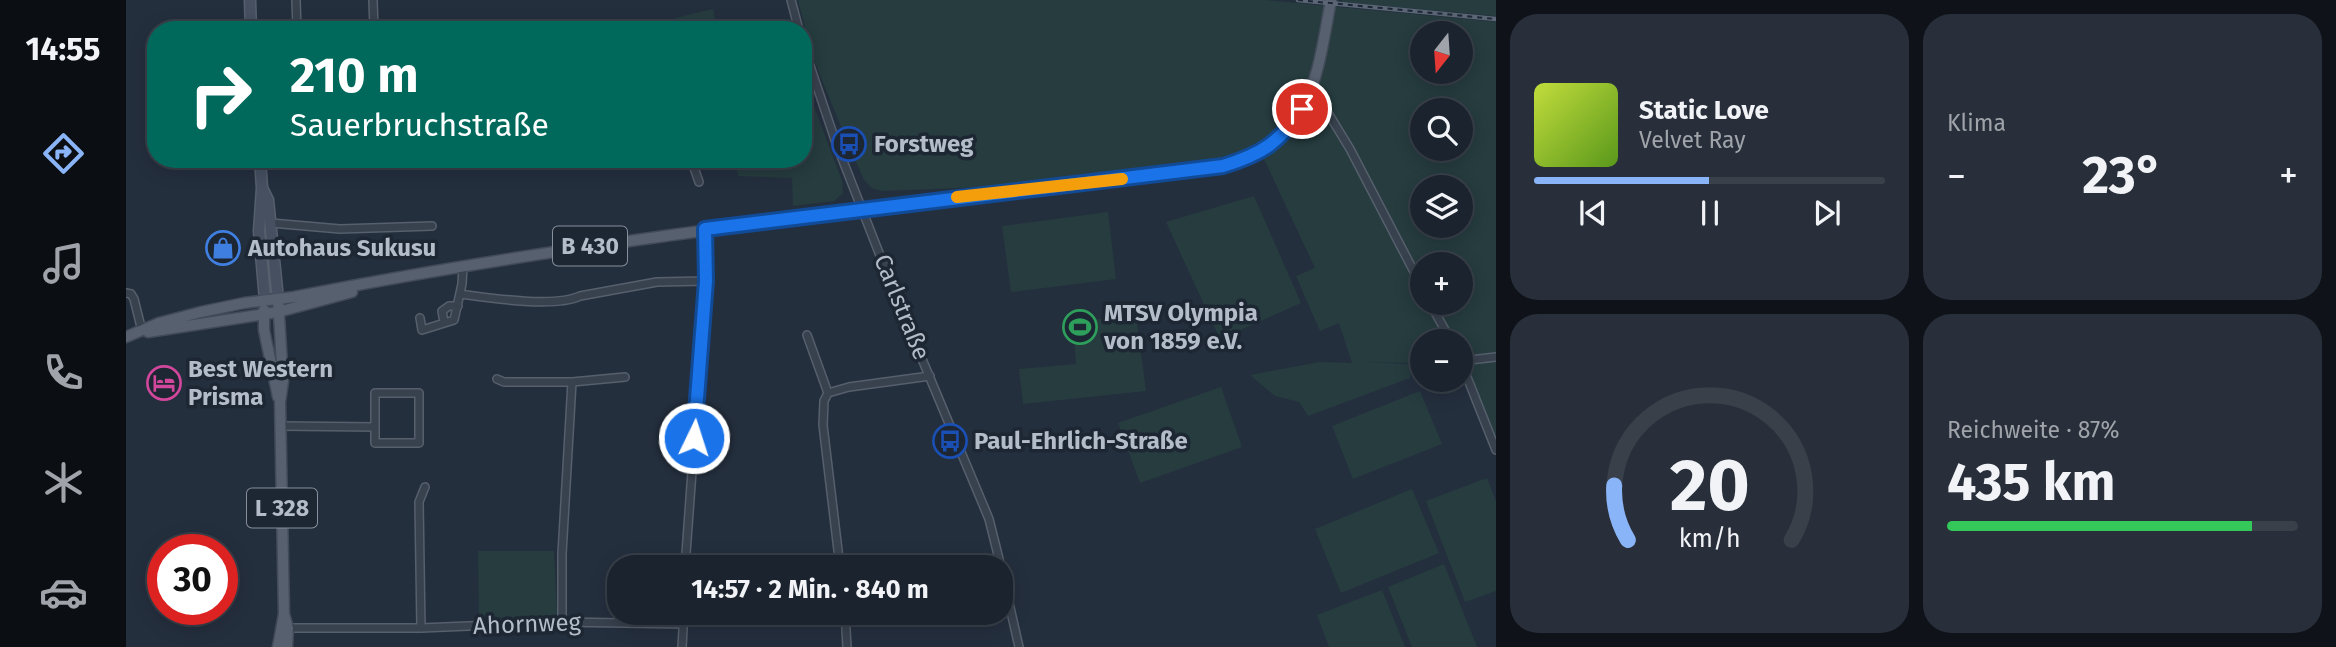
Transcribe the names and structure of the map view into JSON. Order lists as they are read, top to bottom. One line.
{"streets":{"main road":["B 430","L 328"],"street":["Carlstraße","Ahornweg"]},"crossings":[["B 430","Carlstraße"],["B 430","L 328"],["L 328","Ahornweg"]],"places":{"bus stop":["Forstweg","Paul-Ehrlich-Straße"],"shop":["Autohaus Sukusu"],"sports":["MTSV Olympia von 1859 e.V."],"hotel":["Best Western Prisma"]},"north":"bottom","page":{"tabs":"14:55","tile":["Klima",["Reichweite · 87%","435 km"]],"map_buttons":["+","−"],"turn":["210 m","Sauerbruchstraße"],"song":["Static Love","Velvet Ray"],"heat":["−","23°","+"],"limit":"30","trip":"14:57 · 2 Min. · 840 m","gauge":["20","km/h"]}}
